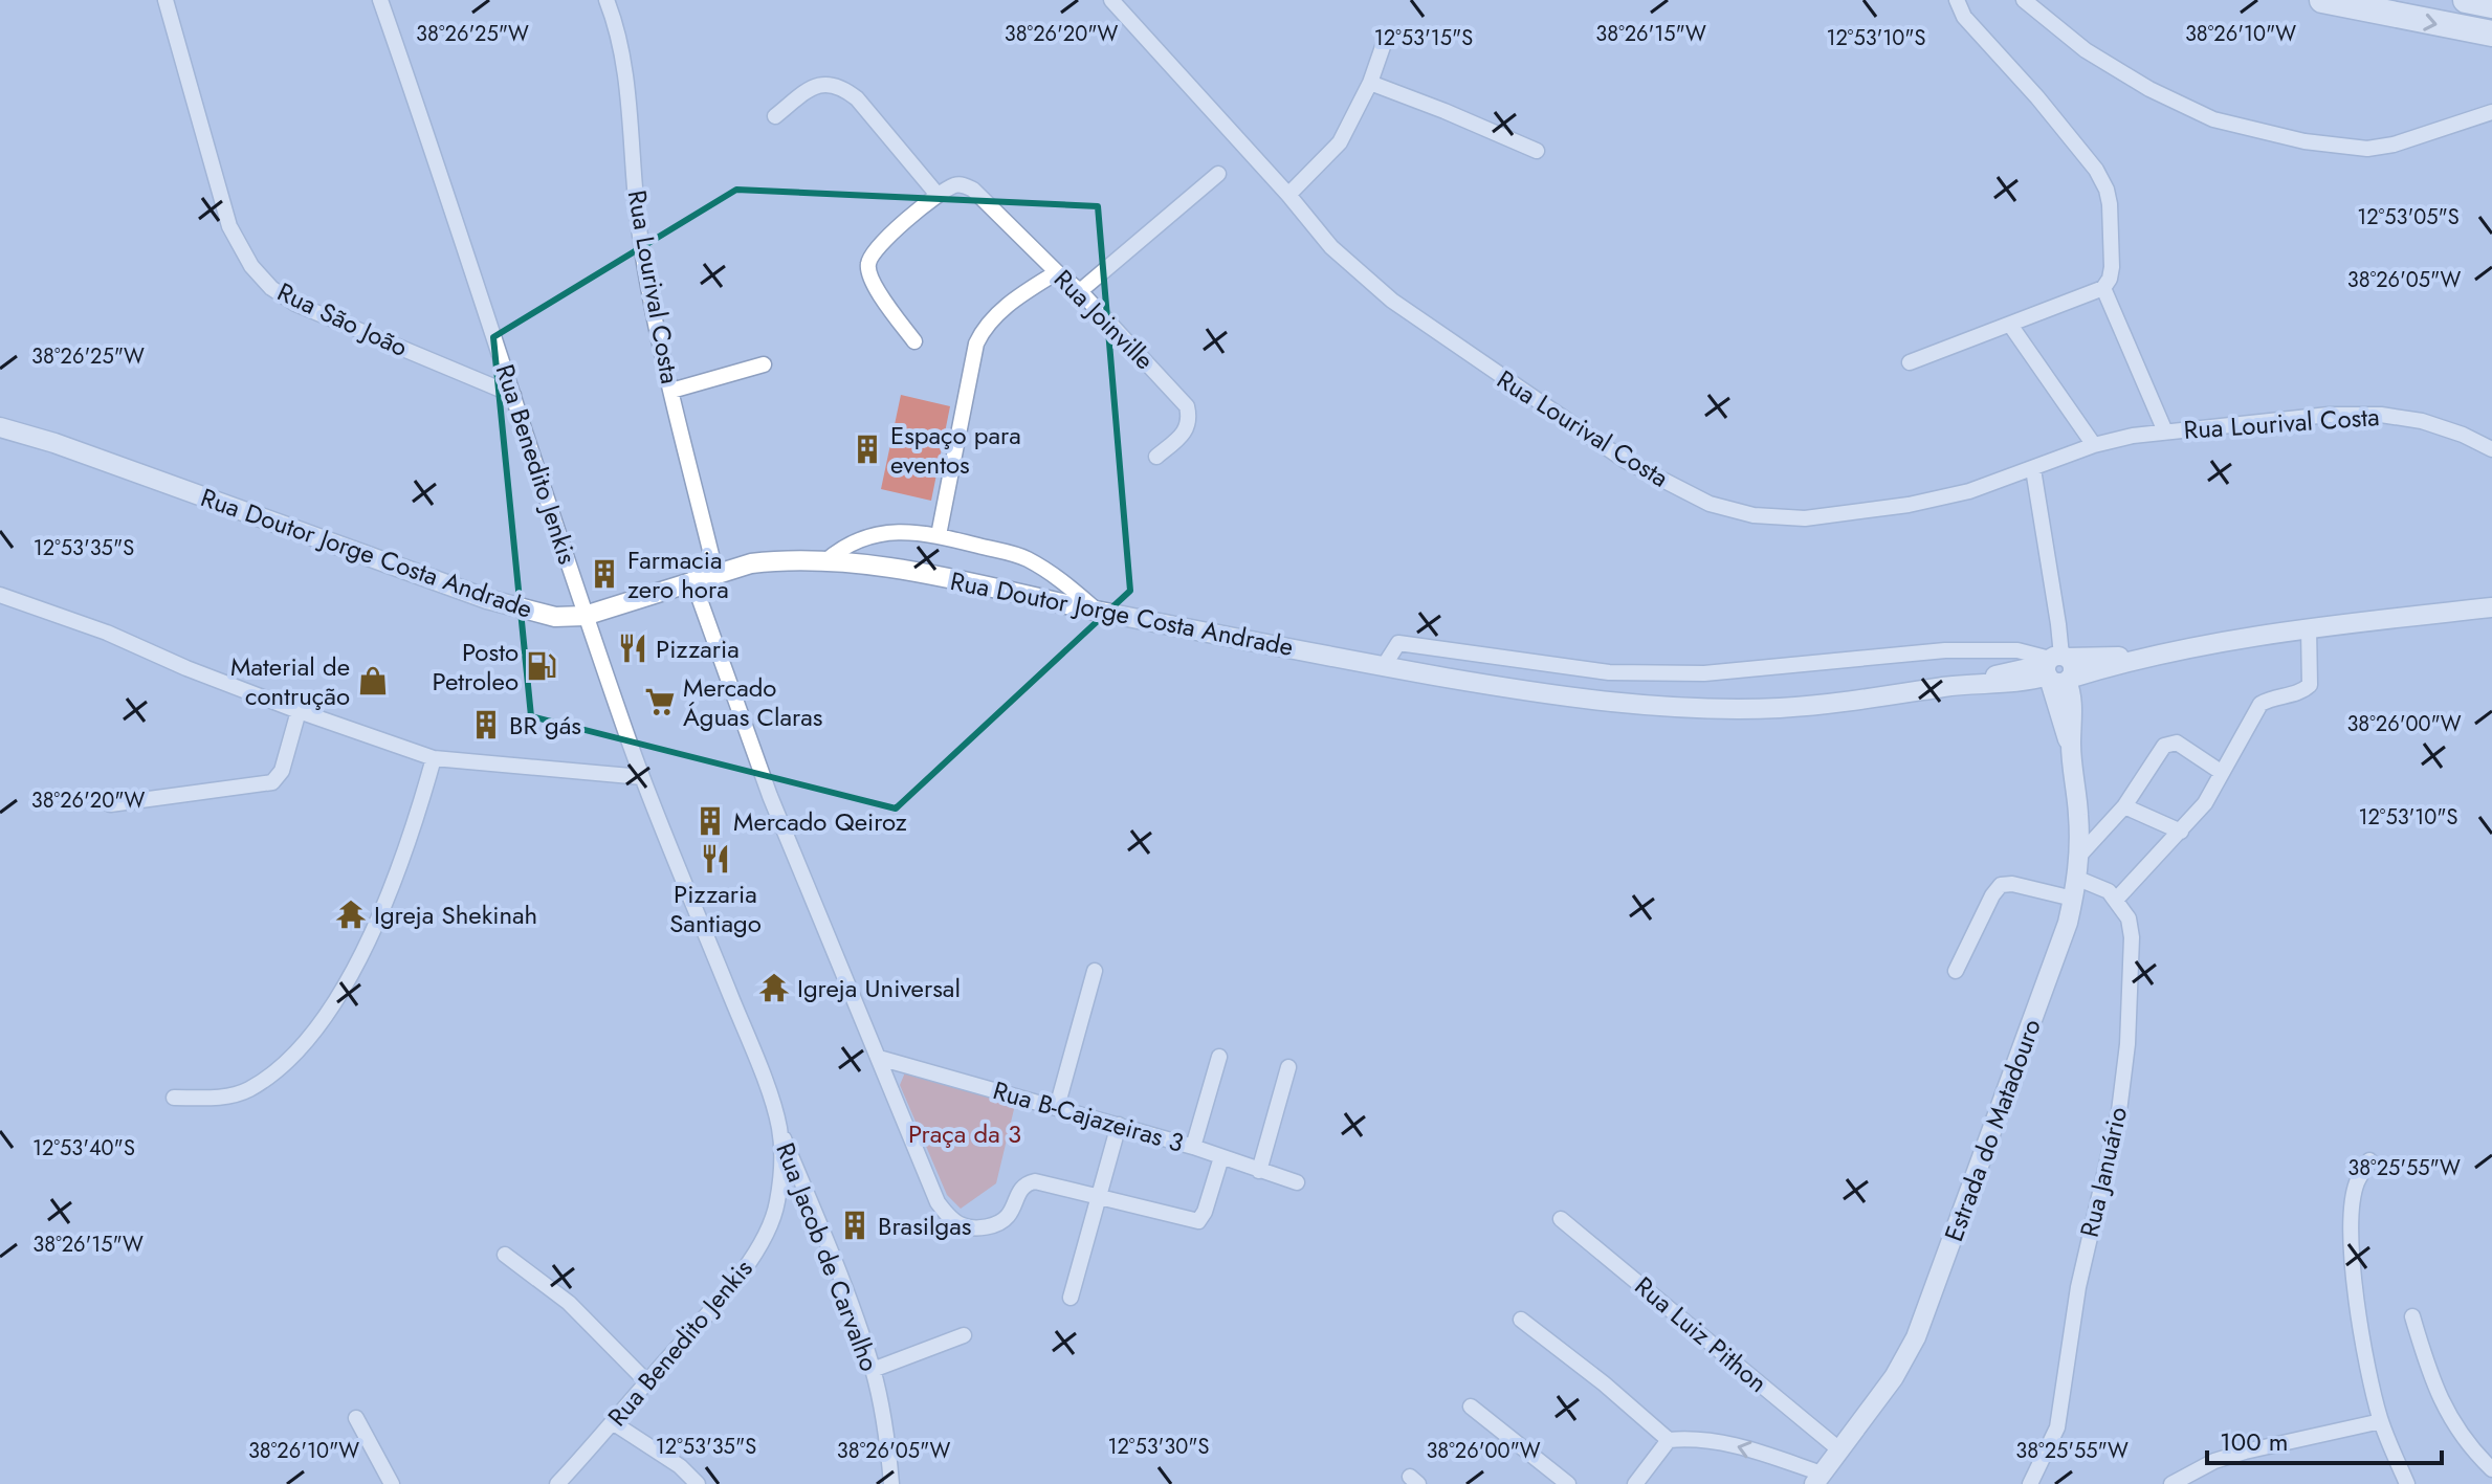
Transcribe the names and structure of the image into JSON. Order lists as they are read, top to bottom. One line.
{"streets":{"main road":["Rua Doutor Jorge Costa Andrade","Estrada do Matadouro"],"street":["Rua Lourival Costa","Rua São João","Rua Joinville","Rua Benedito Jenkis","Rua B-Cajazeiras 3","Rua Januário","Rua Jacob de Carvalho","Rua Luiz Pithon"]},"crossings":[["Rua Lourival Costa","Rua Doutor Jorge Costa Andrade"],["Rua São João","Rua Benedito Jenkis"],["Rua Benedito Jenkis","Rua Doutor Jorge Costa Andrade"],["Rua Benedito Jenkis","Rua Jacob de Carvalho"],["Rua Doutor Jorge Costa Andrade","Estrada do Matadouro"],["Estrada do Matadouro","Rua Luiz Pithon"]],"parks":["Praça da 3"],"places":{"building":["Espaço para eventos","Farmacia zero hora","BR gás","Mercado Qeiroz","Brasilgas"],"restaurant":["Pizzaria","Pizzaria Santiago"],"fuel station":["Posto Petroleo"],"shop":["Material de contrução"],"supermarket":["Mercado Águas Claras"],"temple":["Igreja Shekinah","Igreja Universal"]},"scale_bar":"100 m","coordinates":["38°26'25\"W","38°26'20\"W","38°26'15\"W","38°26'10\"W","12°53'15\"S","12°53'10\"S","12°53'05\"S","38°26'05\"W","12°53'35\"S","38°26'00\"W","12°53'40\"S","38°25'55\"W","12°53'30\"S"]}
